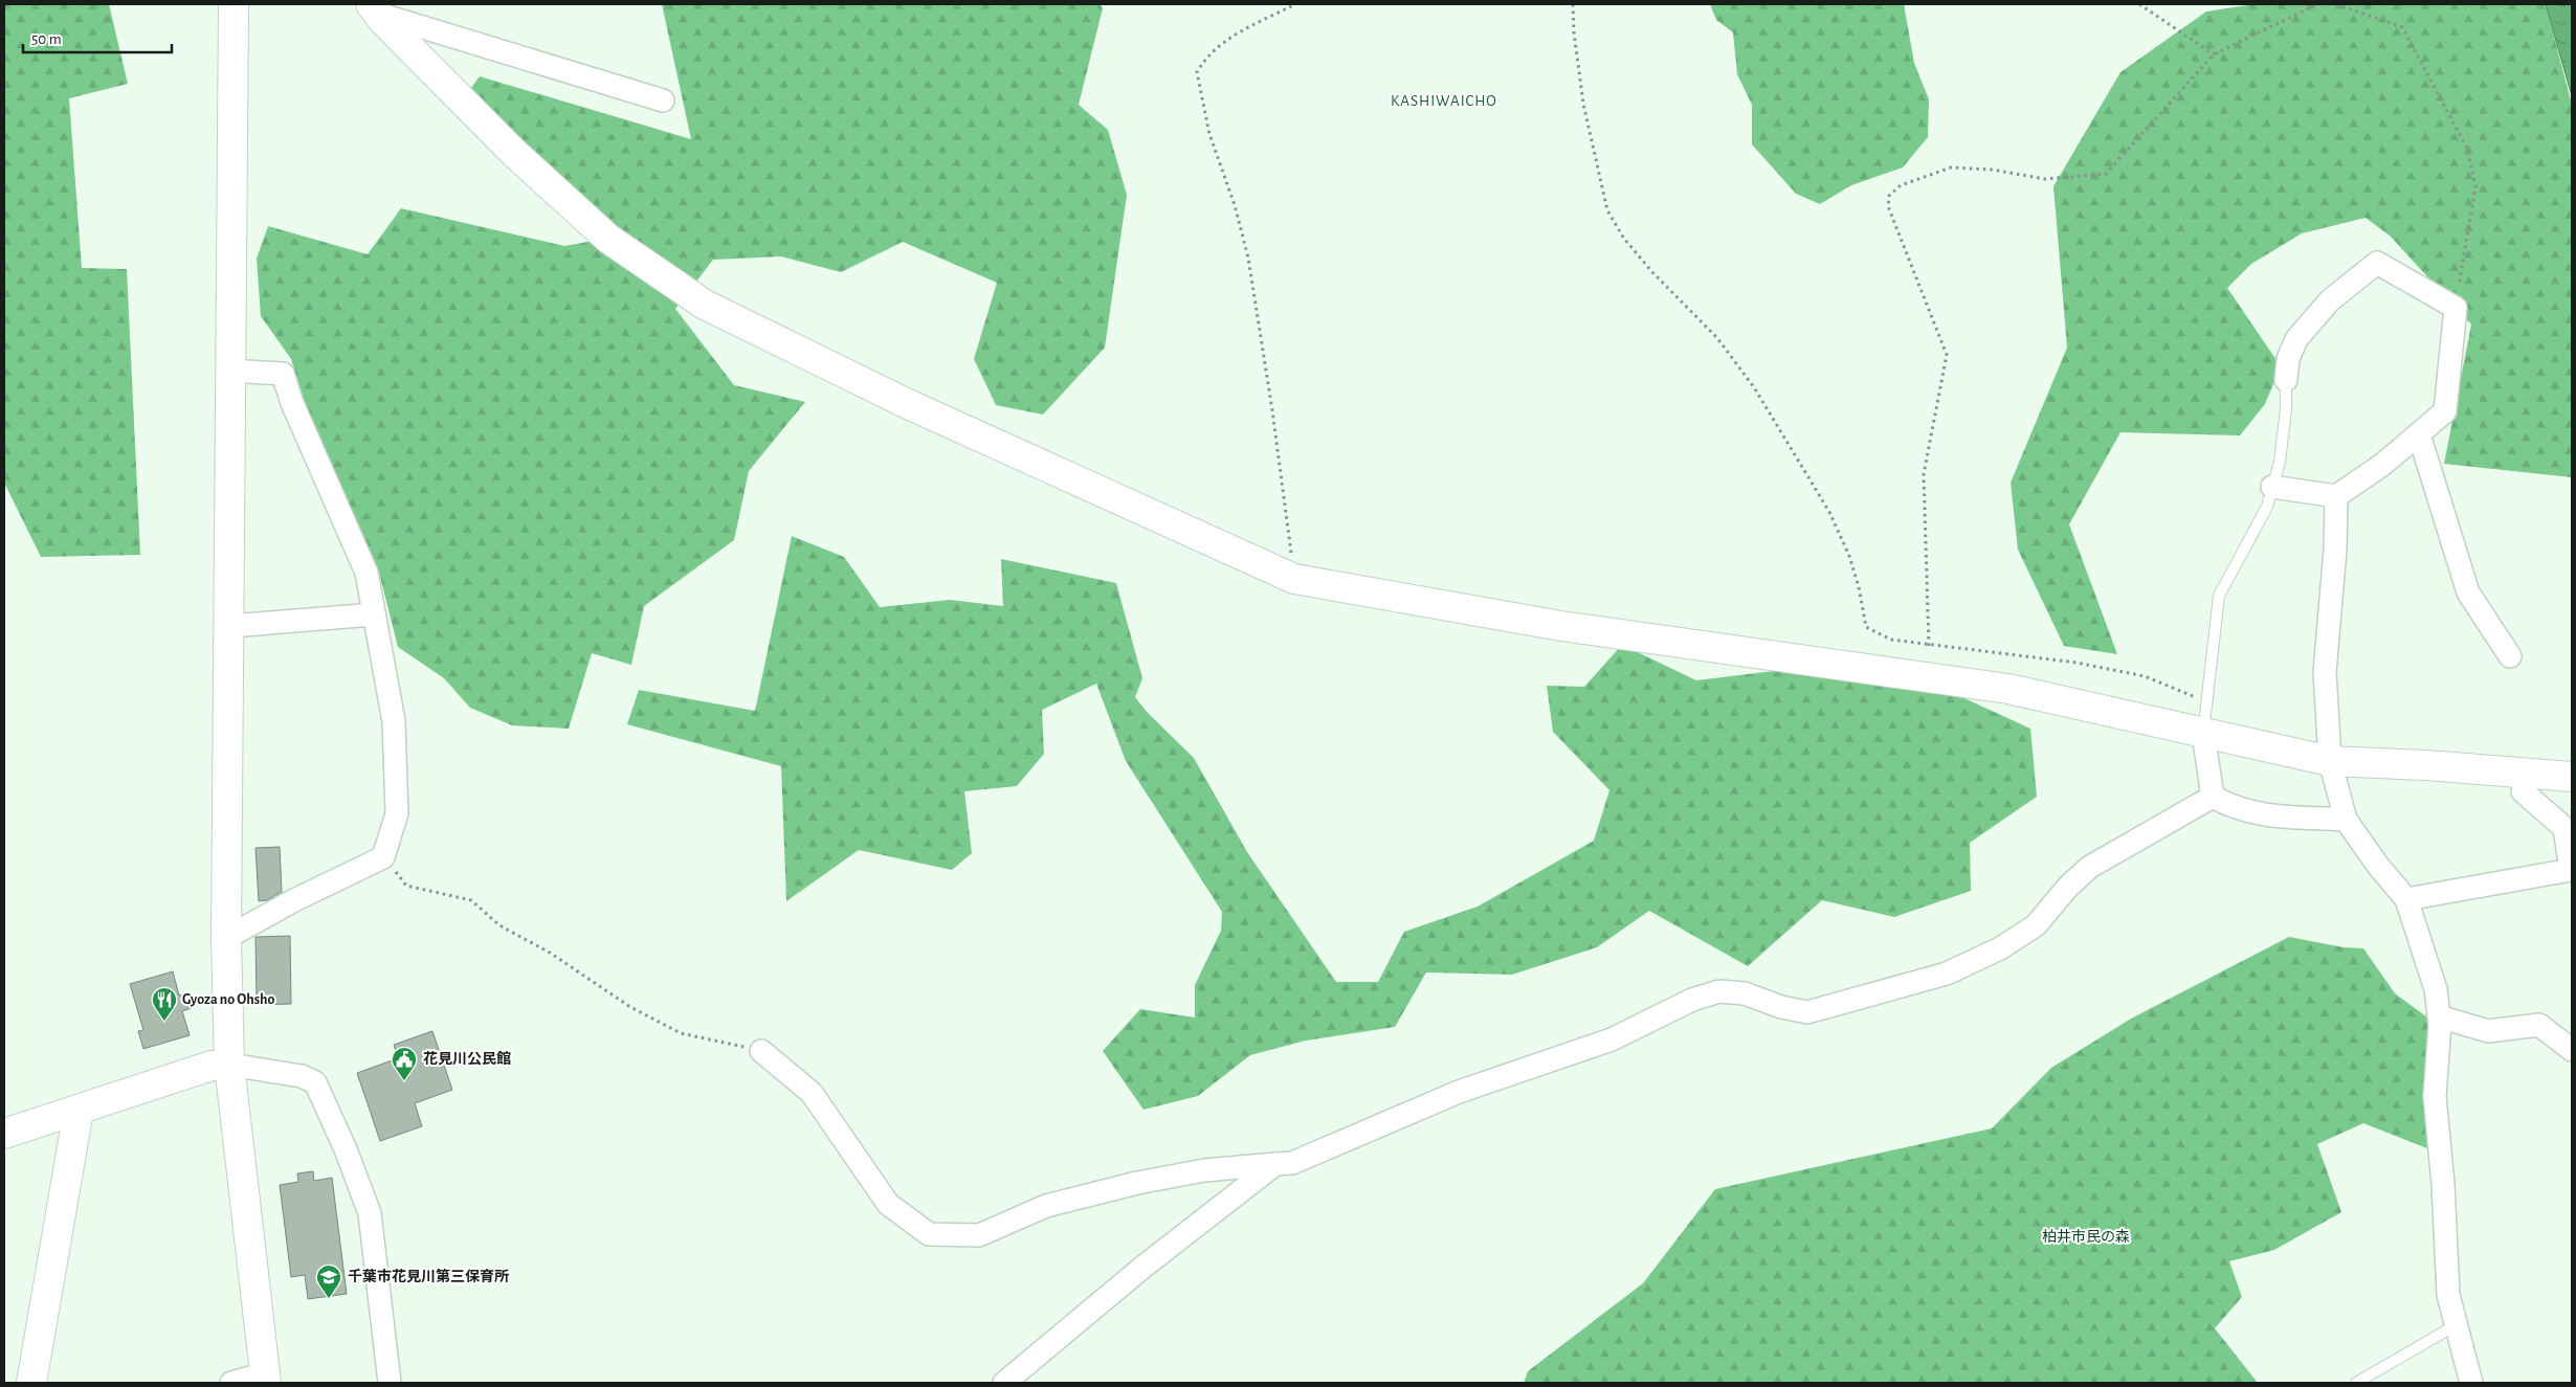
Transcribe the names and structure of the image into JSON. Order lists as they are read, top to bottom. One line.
{"districts":["KASHIWAICHO"],"parks":["柏井市民の森"],"places":{"restaurant":["Gyoza no Ohsho"],"public building":["花見川公民館"],"school or university":["千葉市花見川第三保育所"]},"scale_bar":"50 m"}
